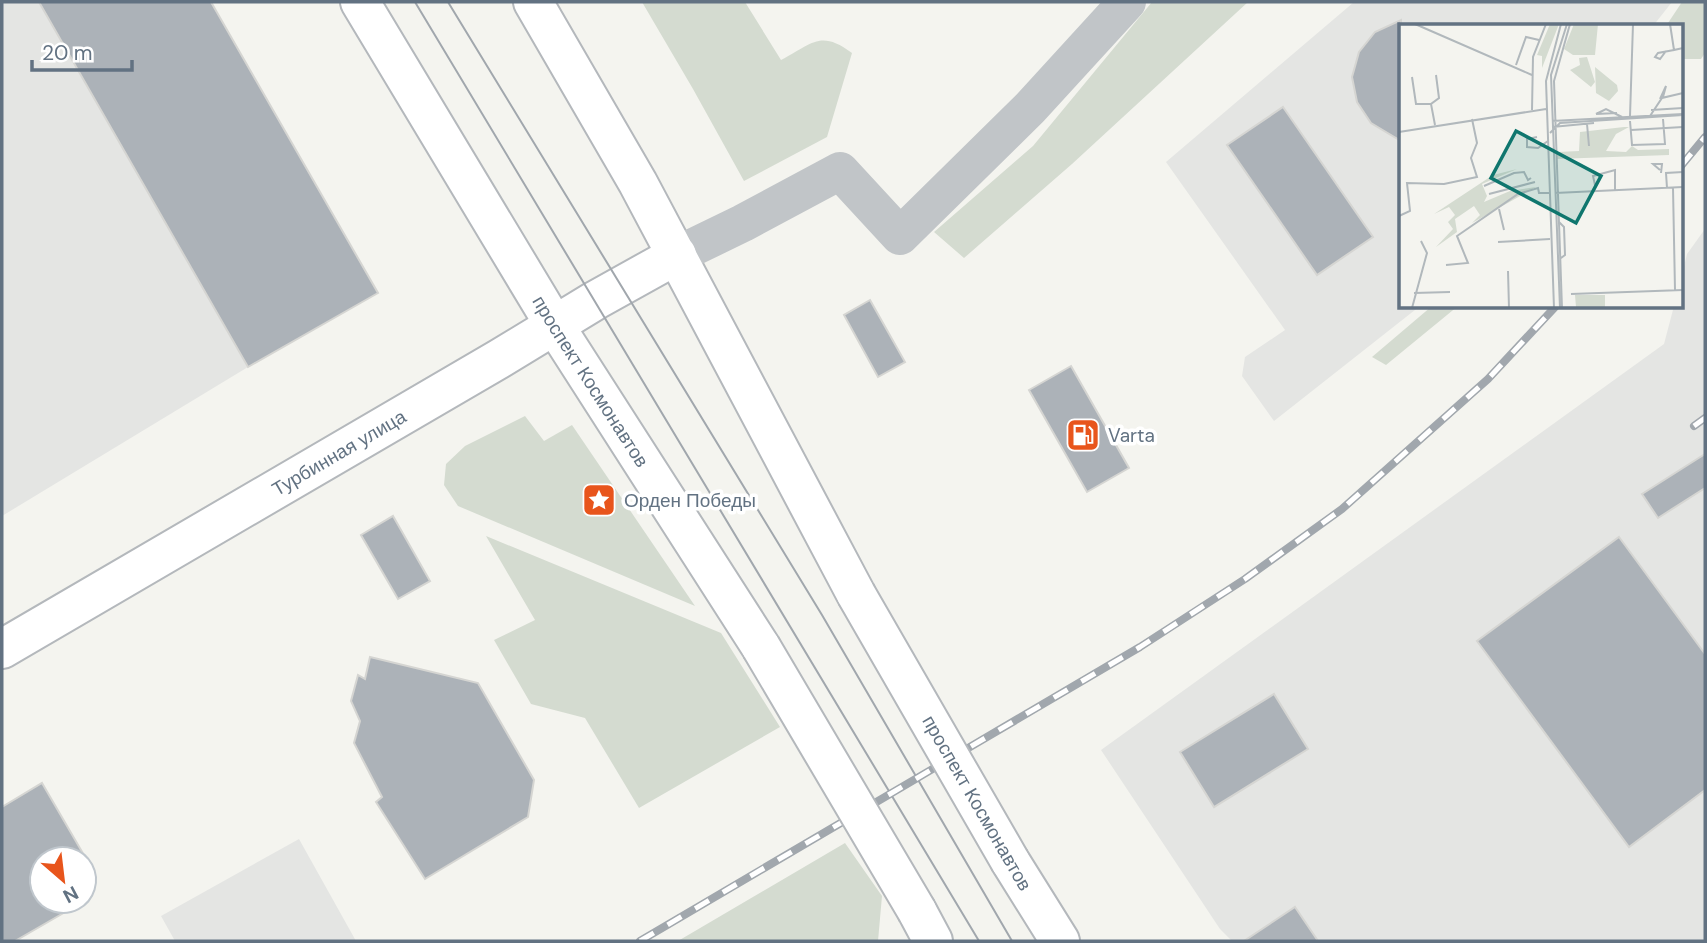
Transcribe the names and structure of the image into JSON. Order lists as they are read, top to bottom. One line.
{"streets":{"main road":["проспект Космонавтов","Турбинная улица"]},"crossings":[["проспект Космонавтов","Турбинная улица"]],"places":{"fuel station":["Varta"],"place":["Орден Победы"]},"scale_bar":"20 m","north":"bottom right"}
